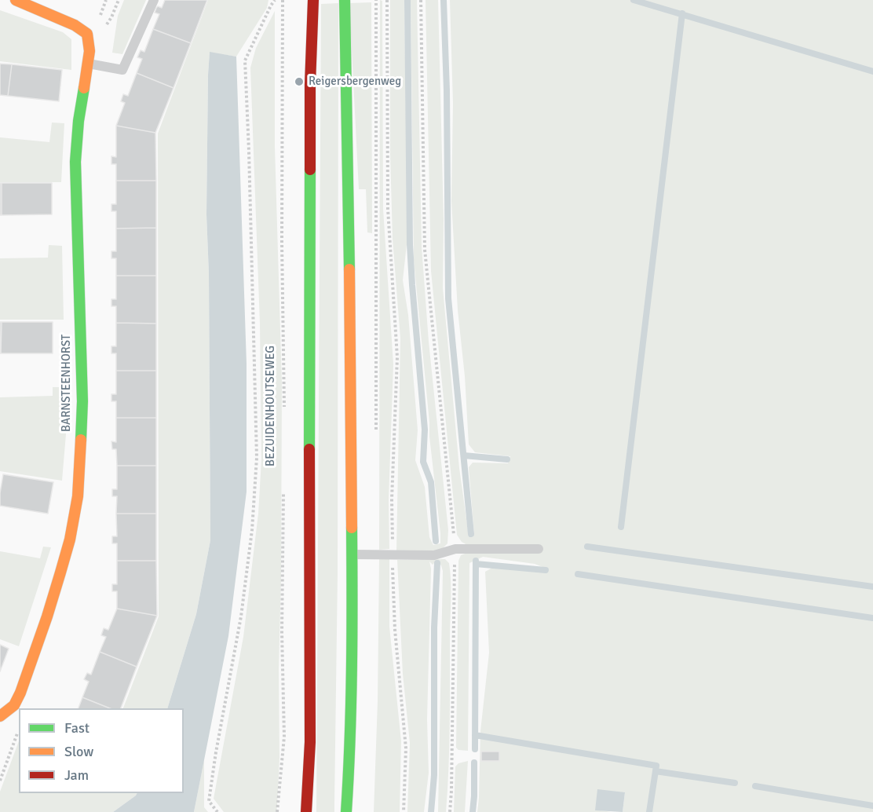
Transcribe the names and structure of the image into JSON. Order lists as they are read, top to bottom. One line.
{"streets":{"main road":["BARNSTEENHORST"],"path":["BEZUIDENHOUTSEWEG"]},"places":["Reigersbergenweg"],"legend":["Fast","Slow","Jam"]}
